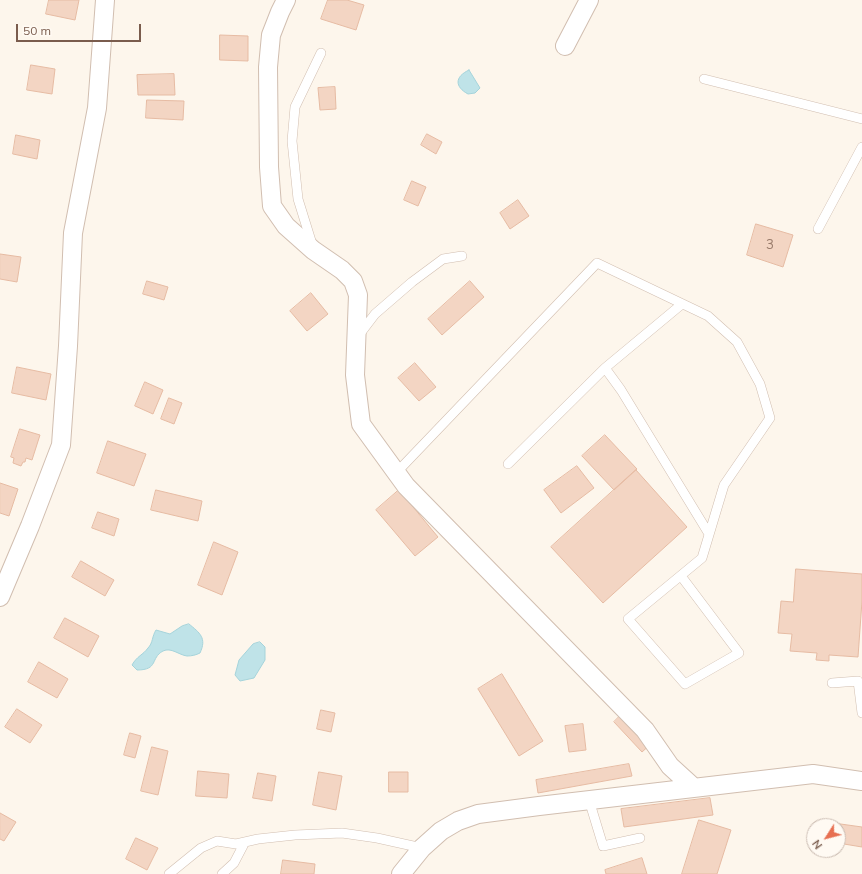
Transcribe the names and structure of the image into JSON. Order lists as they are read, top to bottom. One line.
{"house_numbers":["3"],"scale_bar":"50 m","north":"bottom left"}
